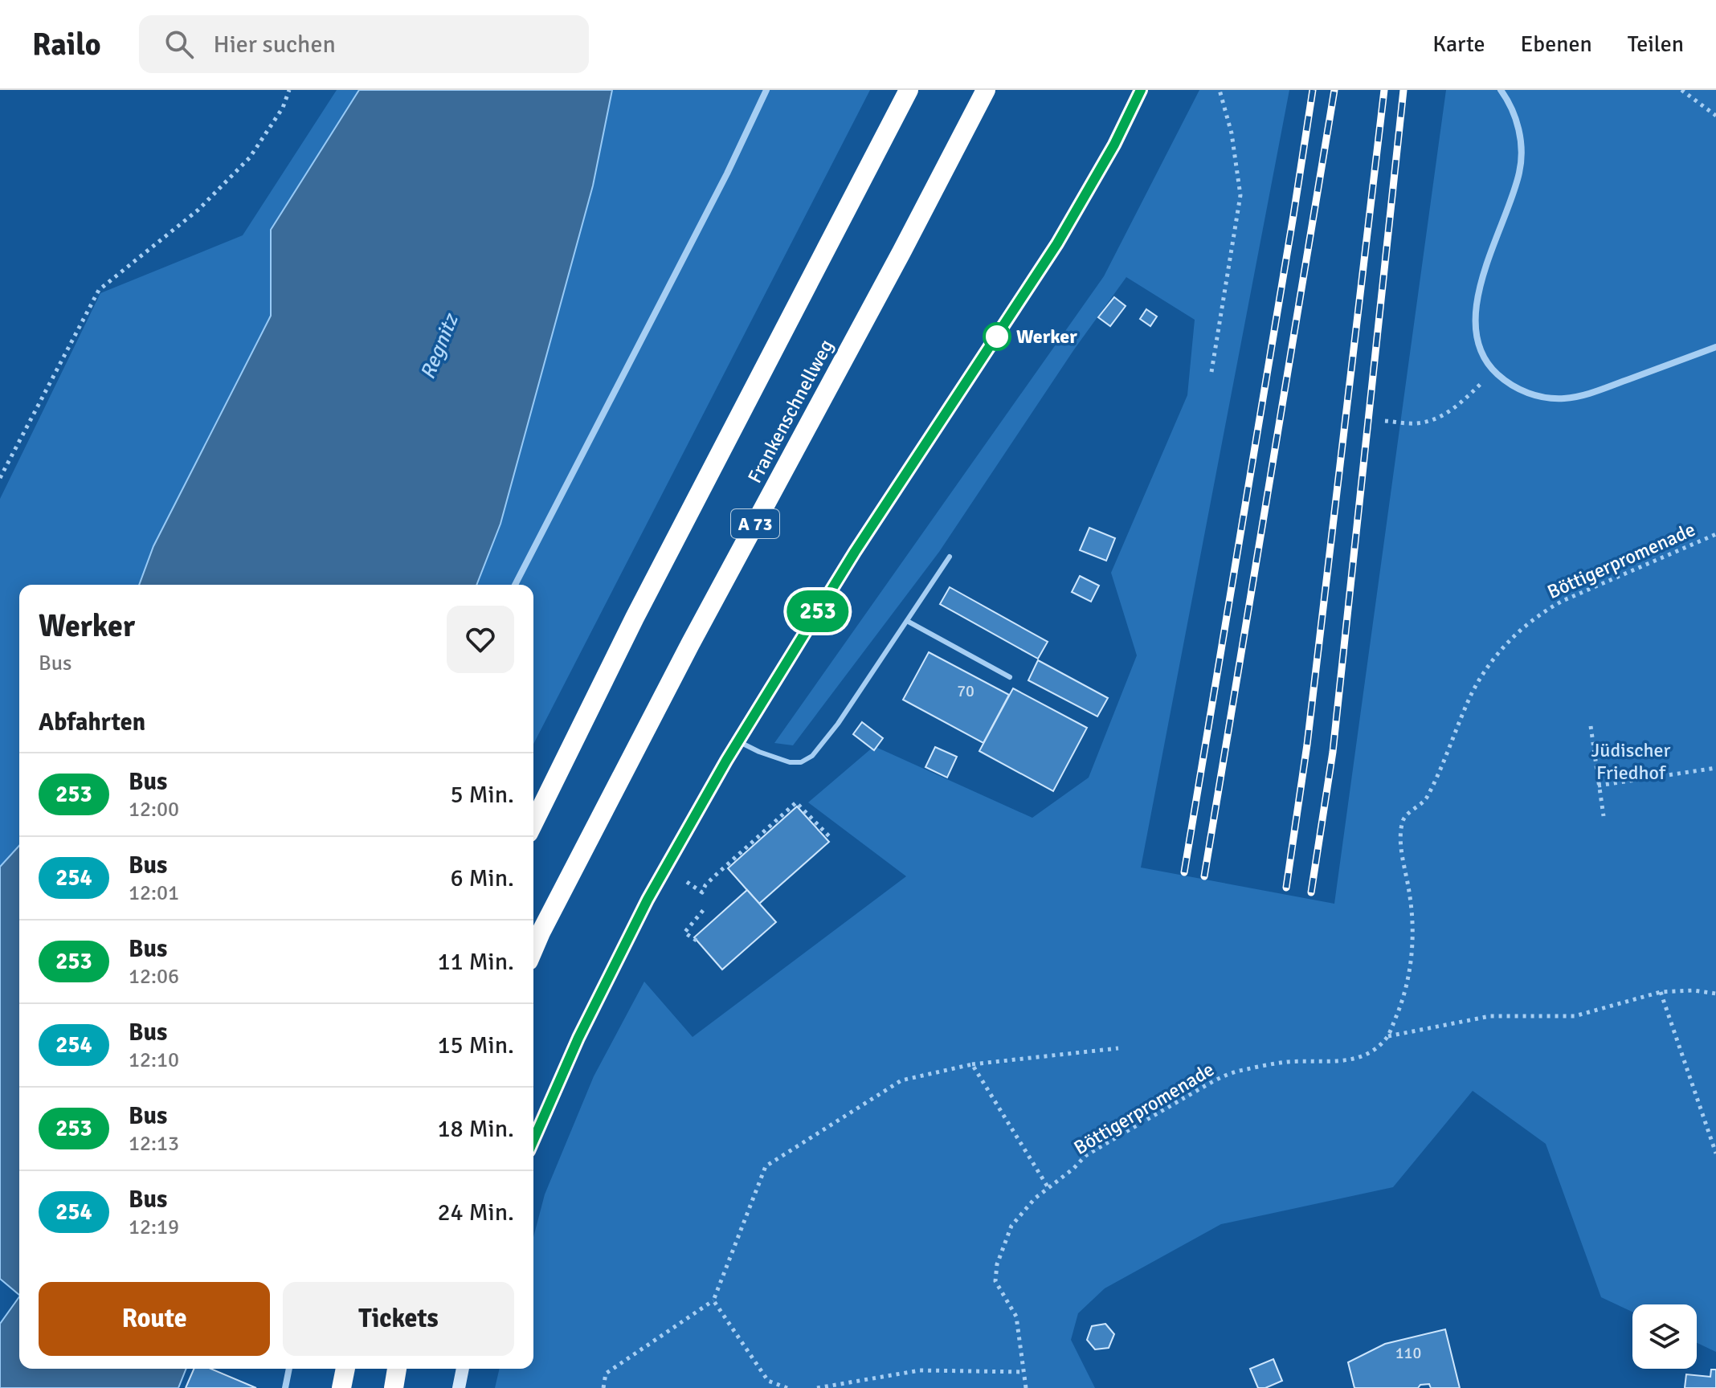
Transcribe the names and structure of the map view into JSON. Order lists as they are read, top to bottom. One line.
{"streets":{"highway":["Frankenschnellweg","A 73"],"path":["Böttigerpromenade"]},"water":["Regnitz"],"parks":["Jüdischer Friedhof"],"places":["Werker"],"lines":["bus line 253"],"house_numbers":["70","110"],"page":{"header":"Railo","search":"Hier suchen","nav":["Karte","Ebenen","Teilen"],"on_map":"253","heading":[["Werker","Bus"],"Abfahrten"],"list":[{"mark":"253","name":"Bus","note":"12:00","value":"5 Min."},{"mark":"254","name":"Bus","note":"12:01","value":"6 Min."},{"mark":"253","name":"Bus","note":"12:06","value":"11 Min."},{"mark":"254","name":"Bus","note":"12:10","value":"15 Min."},{"mark":"253","name":"Bus","note":"12:13","value":"18 Min."},{"mark":"254","name":"Bus","note":"12:19","value":"24 Min."}],"buttons":["Route","Tickets"]}}
